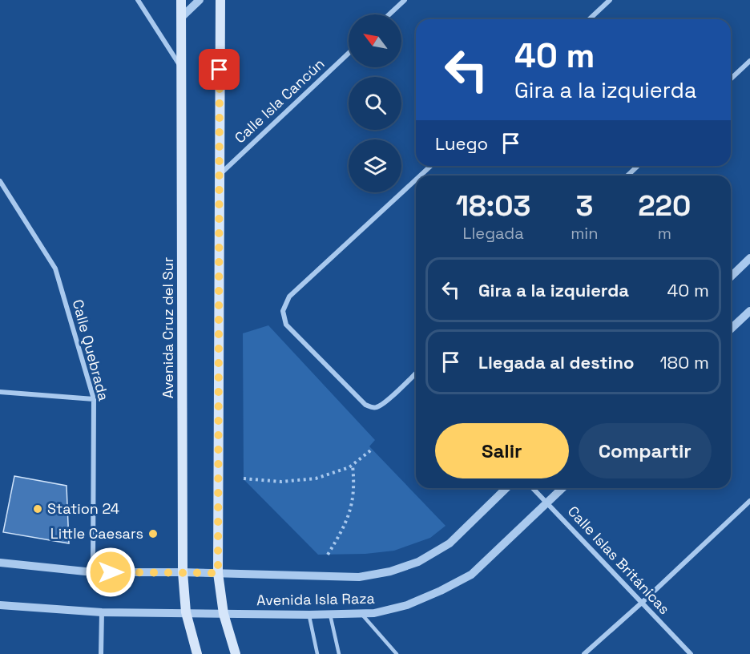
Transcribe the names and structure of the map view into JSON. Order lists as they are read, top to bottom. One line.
{"streets":{"main road":["Avenida Cruz del Sur"],"street":["Calle Isla Cancún","Calle Quebrada","Calle Islas Británicas","Avenida Isla Raza"]},"crossings":[["Avenida Cruz del Sur","Avenida Isla Raza"],["Calle Quebrada","Avenida Isla Raza"],["Calle Islas Británicas","Avenida Isla Raza"]],"places":["Station 24","Little Caesars"],"north":"top left","page":{"turn":["40 m","Gira a la izquierda"],"then":"Luego","eta":["18:03","Llegada","3","min","220","m"],"list":[{"name":"Gira a la izquierda","value":"40 m"},{"name":"Llegada al destino","value":"180 m"}],"buttons":["Salir","Compartir"]}}
